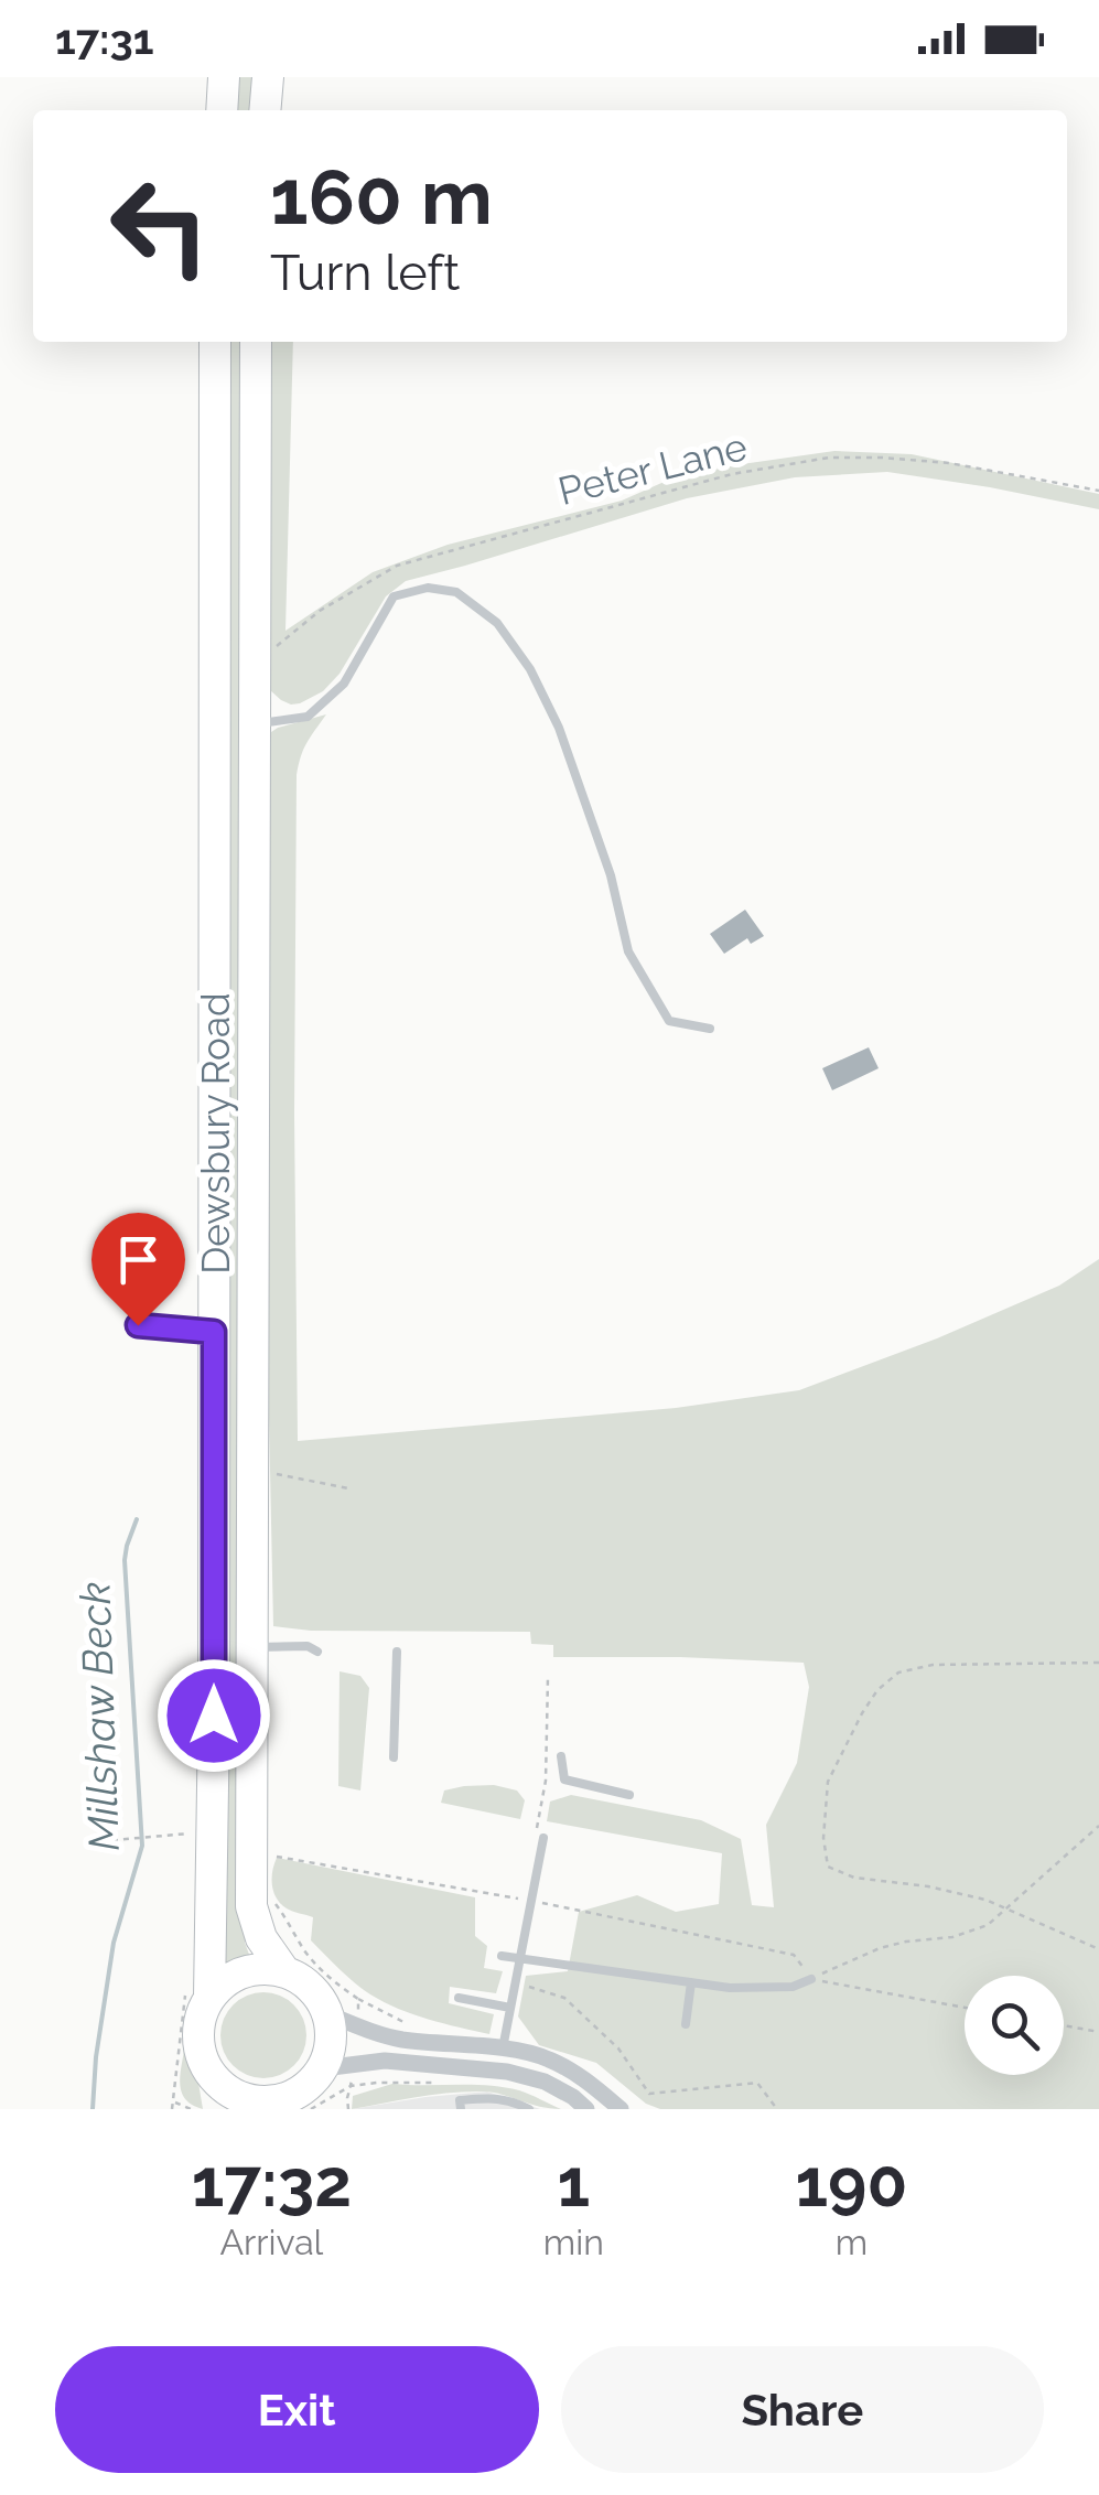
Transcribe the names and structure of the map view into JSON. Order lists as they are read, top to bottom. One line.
{"streets":{"highway":["Dewsbury Road"],"path":["Peter Lane"]},"crossings":[["Peter Lane","Dewsbury Road"]],"water":["Millshaw Beck"],"page":{"status":"17:31","turn":["160 m","Turn left"],"eta":["17:32","Arrival","1","min","190","m"],"buttons":["Exit","Share"]}}
